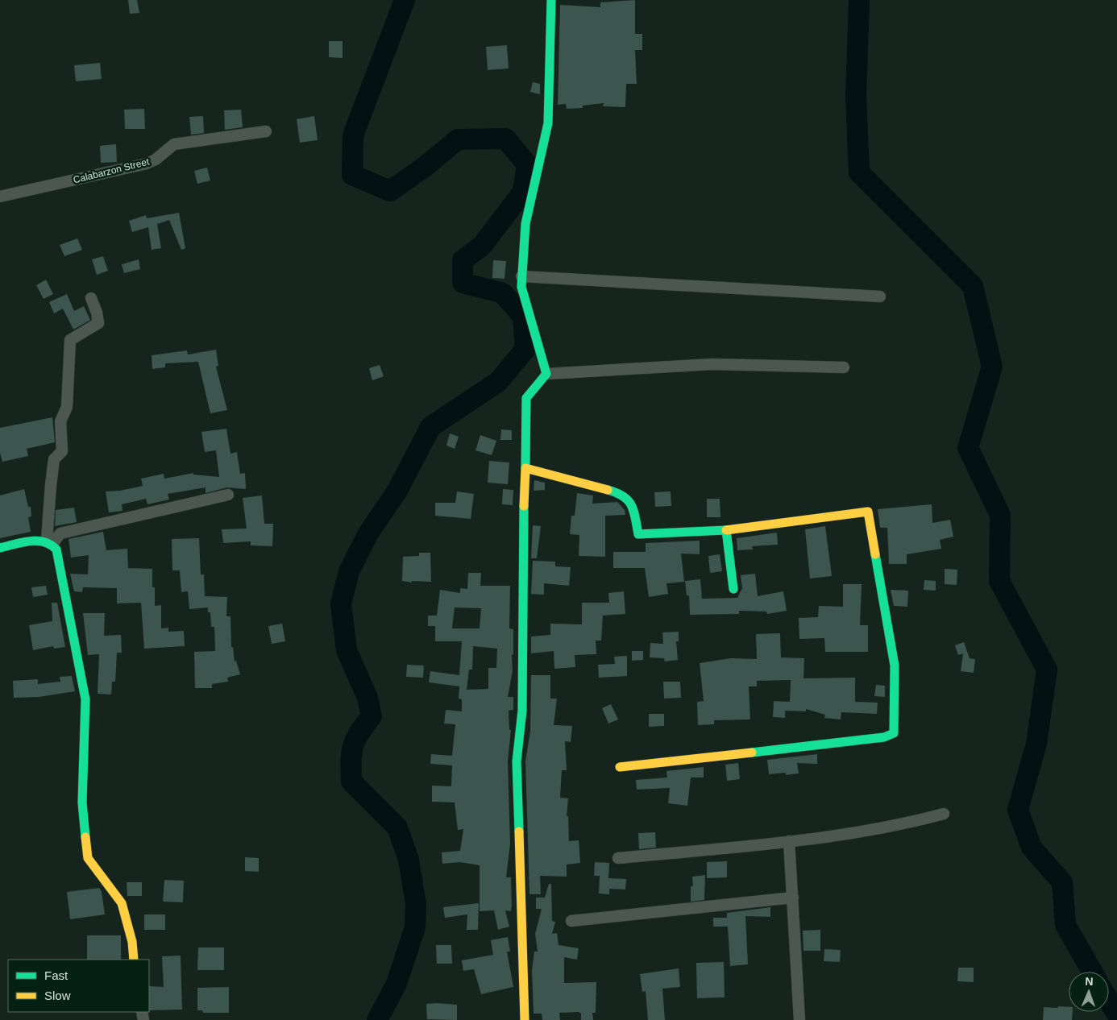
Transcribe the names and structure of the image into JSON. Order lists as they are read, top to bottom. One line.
{"streets":{"street":["Calabarzon Street"]},"legend":["Fast","Slow"],"north":"top"}
